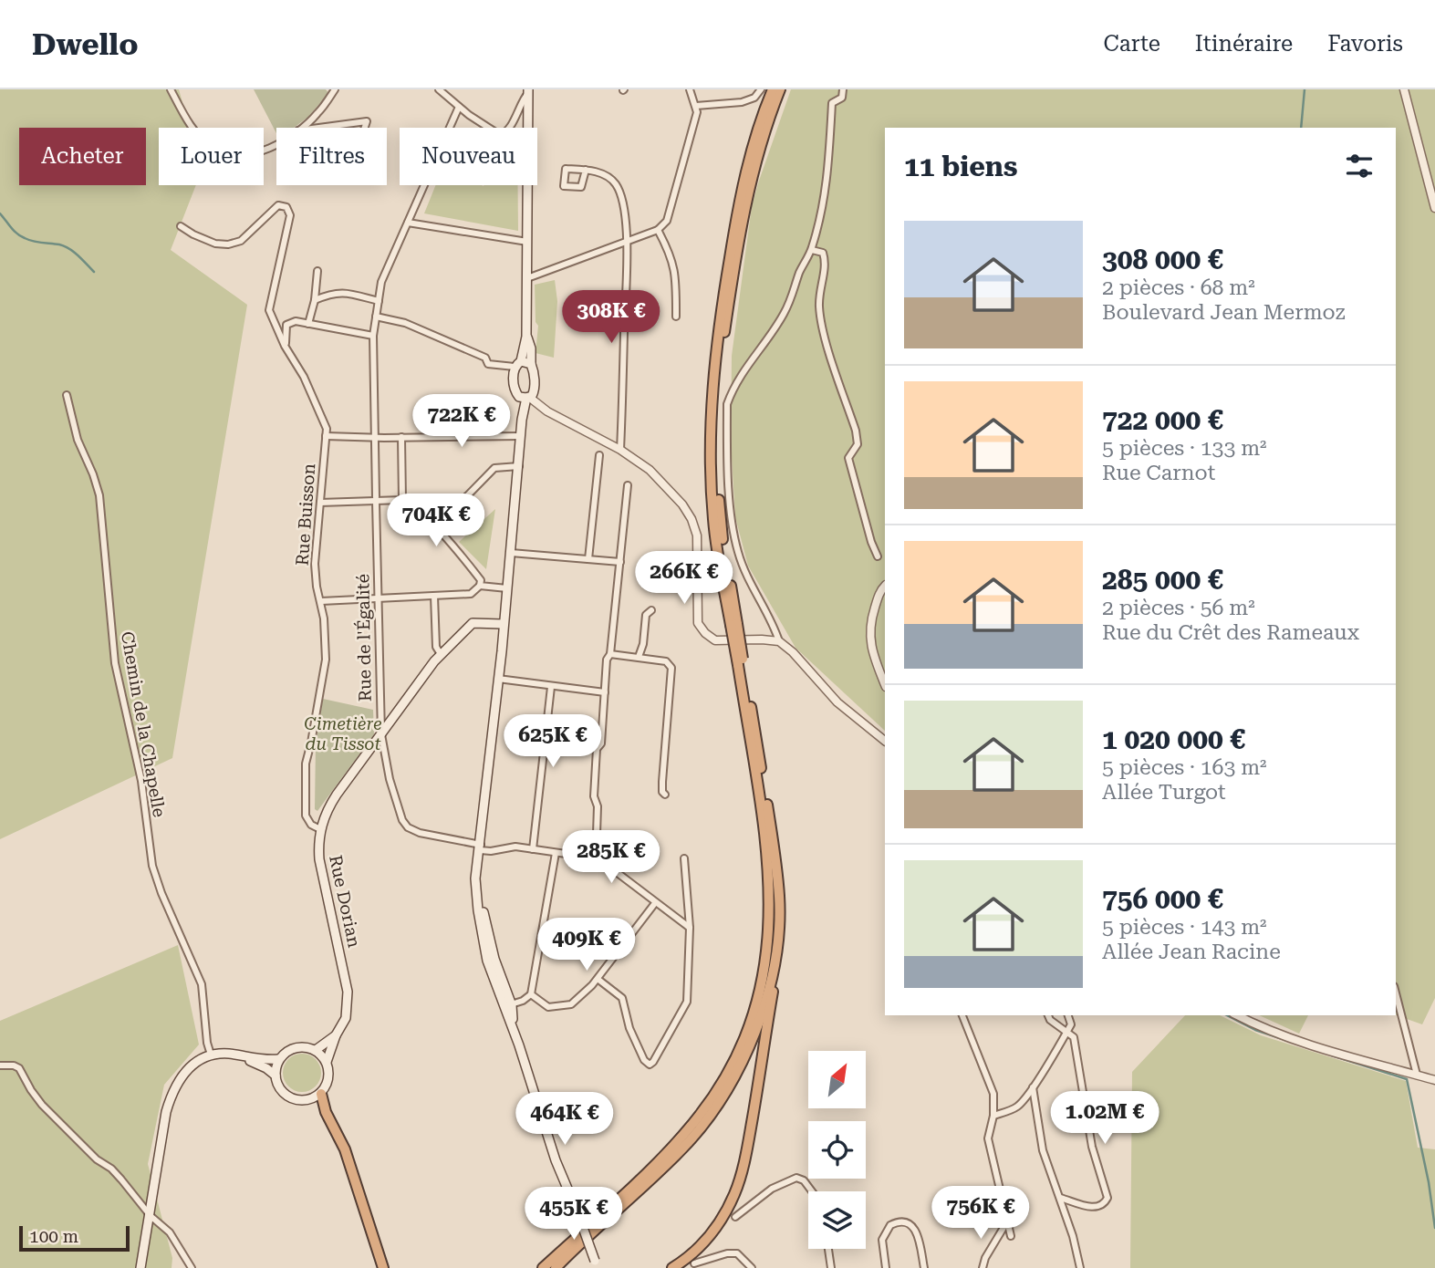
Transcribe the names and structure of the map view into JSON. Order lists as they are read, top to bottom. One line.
{"streets":{"main road":["Rue Dorian"],"street":["Rue Buisson","Rue de l'Égalité","Chemin de la Chapelle"]},"crossings":[["Rue Buisson","Rue Dorian"],["Rue de l'Égalité","Rue Dorian"]],"parks":["Cimetière du Tissot"],"scale_bar":"100 m","north":"top right","page":{"header":"Dwello","nav":["Carte","Itinéraire","Favoris"],"chip":["Acheter","Louer","Filtres","Nouveau"],"heading":"11 biens","list":[{"name":"308 000 €","note":"2 pièces · 68 m² · Boulevard Jean Mermoz"},{"name":"722 000 €","note":"5 pièces · 133 m² · Rue Carnot"},{"name":"285 000 €","note":"2 pièces · 56 m² · Rue du Crêt des Rameaux"},{"name":"1 020 000 €","note":"5 pièces · 163 m² · Allée Turgot"},{"name":"756 000 €","note":"5 pièces · 143 m² · Allée Jean Racine"}],"price":["308K €","722K €","704K €","266K €","625K €","285K €","409K €","1.02M €","464K €","756K €","455K €"],"scale":"100 m"}}
